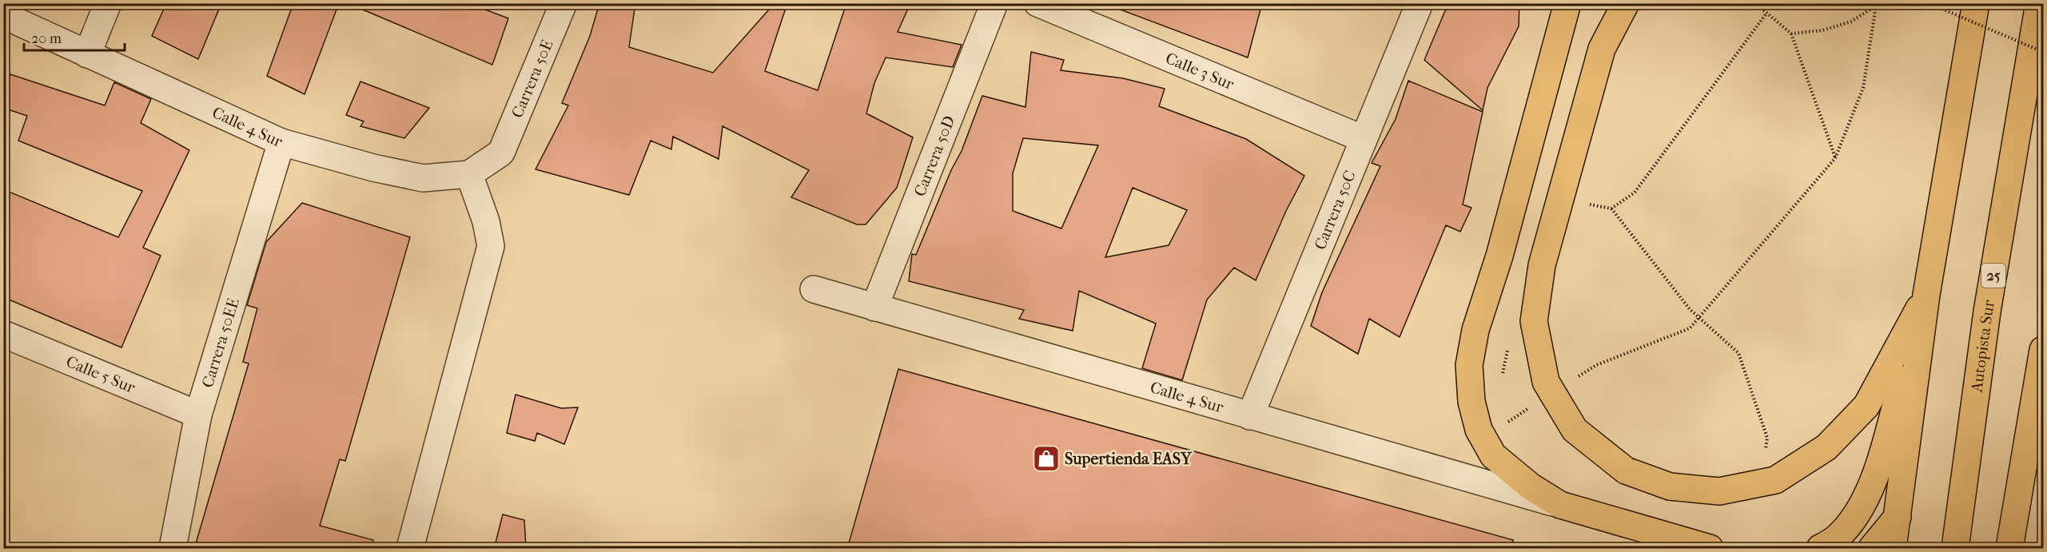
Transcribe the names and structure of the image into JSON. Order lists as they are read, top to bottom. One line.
{"streets":{"highway":["25","Autopista Sur"],"street":["Calle 3 Sur","Carrera 50E","Calle 4 Sur","Carrera 50D","Carrera 50C","Carrera 50EE","Calle 5 Sur"]},"crossings":[["Calle 3 Sur","Carrera 50C"],["Carrera 50E","Calle 4 Sur"],["Calle 4 Sur","Carrera 50D"],["Calle 4 Sur","Carrera 50C"],["Calle 4 Sur","Carrera 50EE"],["Carrera 50EE","Calle 5 Sur"]],"places":{"shop":["Supertienda EASY"]},"scale_bar":"20 m"}
